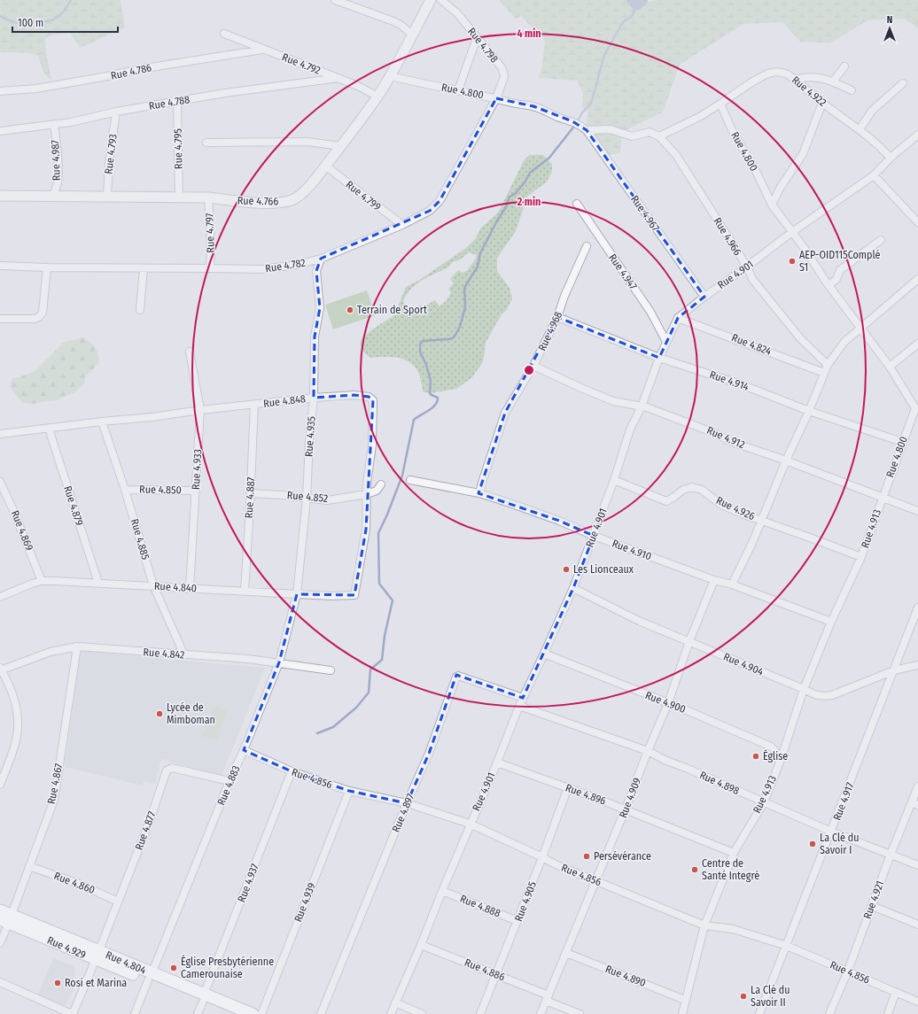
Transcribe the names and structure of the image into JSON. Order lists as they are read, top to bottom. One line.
{"streets":{"main road":["Rue 4.804"],"street":["Rue 4.798","Rue 4.792","Rue 4.786","Rue 4.800","Rue 4.922","Rue 4.788","Rue 4.795","Rue 4.793","Rue 4.987","Rue 4.799","Rue 4.766","Rue 4.967","Rue 4.797","Rue 4.966","Rue 4.782","Rue 4.947","Rue 4.901","Rue 4.968","Rue 4.824","Rue 4.914","Rue 4.848","Rue 4.935","Rue 4.912","Rue 4.933","Rue 4.850","Rue 4.852","Rue 4.887","Rue 4.879","Rue 4.926","Rue 4.913","Rue 4.869","Rue 4.885","Rue 4.910","Rue 4.840","Rue 4.842","Rue 4.904","Rue 4.900","Rue 4.856","Rue 4.898","Rue 4.867","Rue 4.883","Rue 4.896","Rue 4.909","Rue 4.917","Rue 4.897","Rue 4.877","Rue 4.860","Rue 4.937","Rue 4.921","Rue 4.905","Rue 4.939","Rue 4.888","Rue 4.886","Rue 4.890"]},"crossings":[["Rue 4.798","Rue 4.800"],["Rue 4.798","Rue 4.782"],["Rue 4.792","Rue 4.786"],["Rue 4.792","Rue 4.788"],["Rue 4.792","Rue 4.766"],["Rue 4.800","Rue 4.922"],["Rue 4.800","Rue 4.766"],["Rue 4.800","Rue 4.967"],["Rue 4.800","Rue 4.782"],["Rue 4.800","Rue 4.901"],["Rue 4.800","Rue 4.914"],["Rue 4.800","Rue 4.912"],["Rue 4.800","Rue 4.913"],["Rue 4.922","Rue 4.901"],["Rue 4.788","Rue 4.795"],["Rue 4.788","Rue 4.793"],["Rue 4.788","Rue 4.987"],["Rue 4.795","Rue 4.766"],["Rue 4.793","Rue 4.766"],["Rue 4.987","Rue 4.766"],["Rue 4.799","Rue 4.766"],["Rue 4.799","Rue 4.782"],["Rue 4.766","Rue 4.797"],["Rue 4.967","Rue 4.901"],["Rue 4.797","Rue 4.782"],["Rue 4.966","Rue 4.901"],["Rue 4.782","Rue 4.935"],["Rue 4.947","Rue 4.901"],["Rue 4.901","Rue 4.824"],["Rue 4.901","Rue 4.914"],["Rue 4.901","Rue 4.912"],["Rue 4.901","Rue 4.926"],["Rue 4.901","Rue 4.910"],["Rue 4.901","Rue 4.904"],["Rue 4.901","Rue 4.900"],["Rue 4.901","Rue 4.856"],["Rue 4.901","Rue 4.898"],["Rue 4.901","Rue 4.896"],["Rue 4.901","Rue 4.897"],["Rue 4.901","Rue 4.888"],["Rue 4.901","Rue 4.886"],["Rue 4.968","Rue 4.914"],["Rue 4.968","Rue 4.912"],["Rue 4.968","Rue 4.910"],["Rue 4.848","Rue 4.935"],["Rue 4.848","Rue 4.933"],["Rue 4.848","Rue 4.852"],["Rue 4.848","Rue 4.887"],["Rue 4.848","Rue 4.879"],["Rue 4.848","Rue 4.885"],["Rue 4.848","Rue 4.840"],["Rue 4.935","Rue 4.852"],["Rue 4.935","Rue 4.840"],["Rue 4.935","Rue 4.883"],["Rue 4.912","Rue 4.913"],["Rue 4.933","Rue 4.850"],["Rue 4.933","Rue 4.840"],["Rue 4.850","Rue 4.885"],["Rue 4.852","Rue 4.887"],["Rue 4.887","Rue 4.840"],["Rue 4.879","Rue 4.840"],["Rue 4.926","Rue 4.913"],["Rue 4.913","Rue 4.910"],["Rue 4.913","Rue 4.904"],["Rue 4.913","Rue 4.900"],["Rue 4.913","Rue 4.856"],["Rue 4.913","Rue 4.898"],["Rue 4.913","Rue 4.896"],["Rue 4.913","Rue 4.890"],["Rue 4.869","Rue 4.840"],["Rue 4.885","Rue 4.840"],["Rue 4.885","Rue 4.842"],["Rue 4.910","Rue 4.909"],["Rue 4.840","Rue 4.883"],["Rue 4.842","Rue 4.867"],["Rue 4.842","Rue 4.883"],["Rue 4.904","Rue 4.909"],["Rue 4.904","Rue 4.917"],["Rue 4.900","Rue 4.909"],["Rue 4.856","Rue 4.883"],["Rue 4.856","Rue 4.909"],["Rue 4.856","Rue 4.917"],["Rue 4.856","Rue 4.897"],["Rue 4.856","Rue 4.937"],["Rue 4.856","Rue 4.921"],["Rue 4.856","Rue 4.905"],["Rue 4.856","Rue 4.939"],["Rue 4.898","Rue 4.909"],["Rue 4.898","Rue 4.917"],["Rue 4.898","Rue 4.921"],["Rue 4.867","Rue 4.860"],["Rue 4.867","Rue 4.804"],["Rue 4.883","Rue 4.877"],["Rue 4.883","Rue 4.804"],["Rue 4.896","Rue 4.909"],["Rue 4.896","Rue 4.905"],["Rue 4.909","Rue 4.886"],["Rue 4.909","Rue 4.890"],["Rue 4.877","Rue 4.860"],["Rue 4.877","Rue 4.804"],["Rue 4.937","Rue 4.804"],["Rue 4.905","Rue 4.888"],["Rue 4.905","Rue 4.886"]],"places":["AEP-OID115Complé S1","Terrain de Sport","Les Lionceaux","Lycée de Mimboman","Église","La Clé du Savoir I","Persévérance","Centre de Santé Integré","Église Presbytérienne Camerounaise","Rosi et Marina","La Clé du Savoir II"],"scale_bar":"100 m","north":"top","rings":["4 min","2 min"]}
